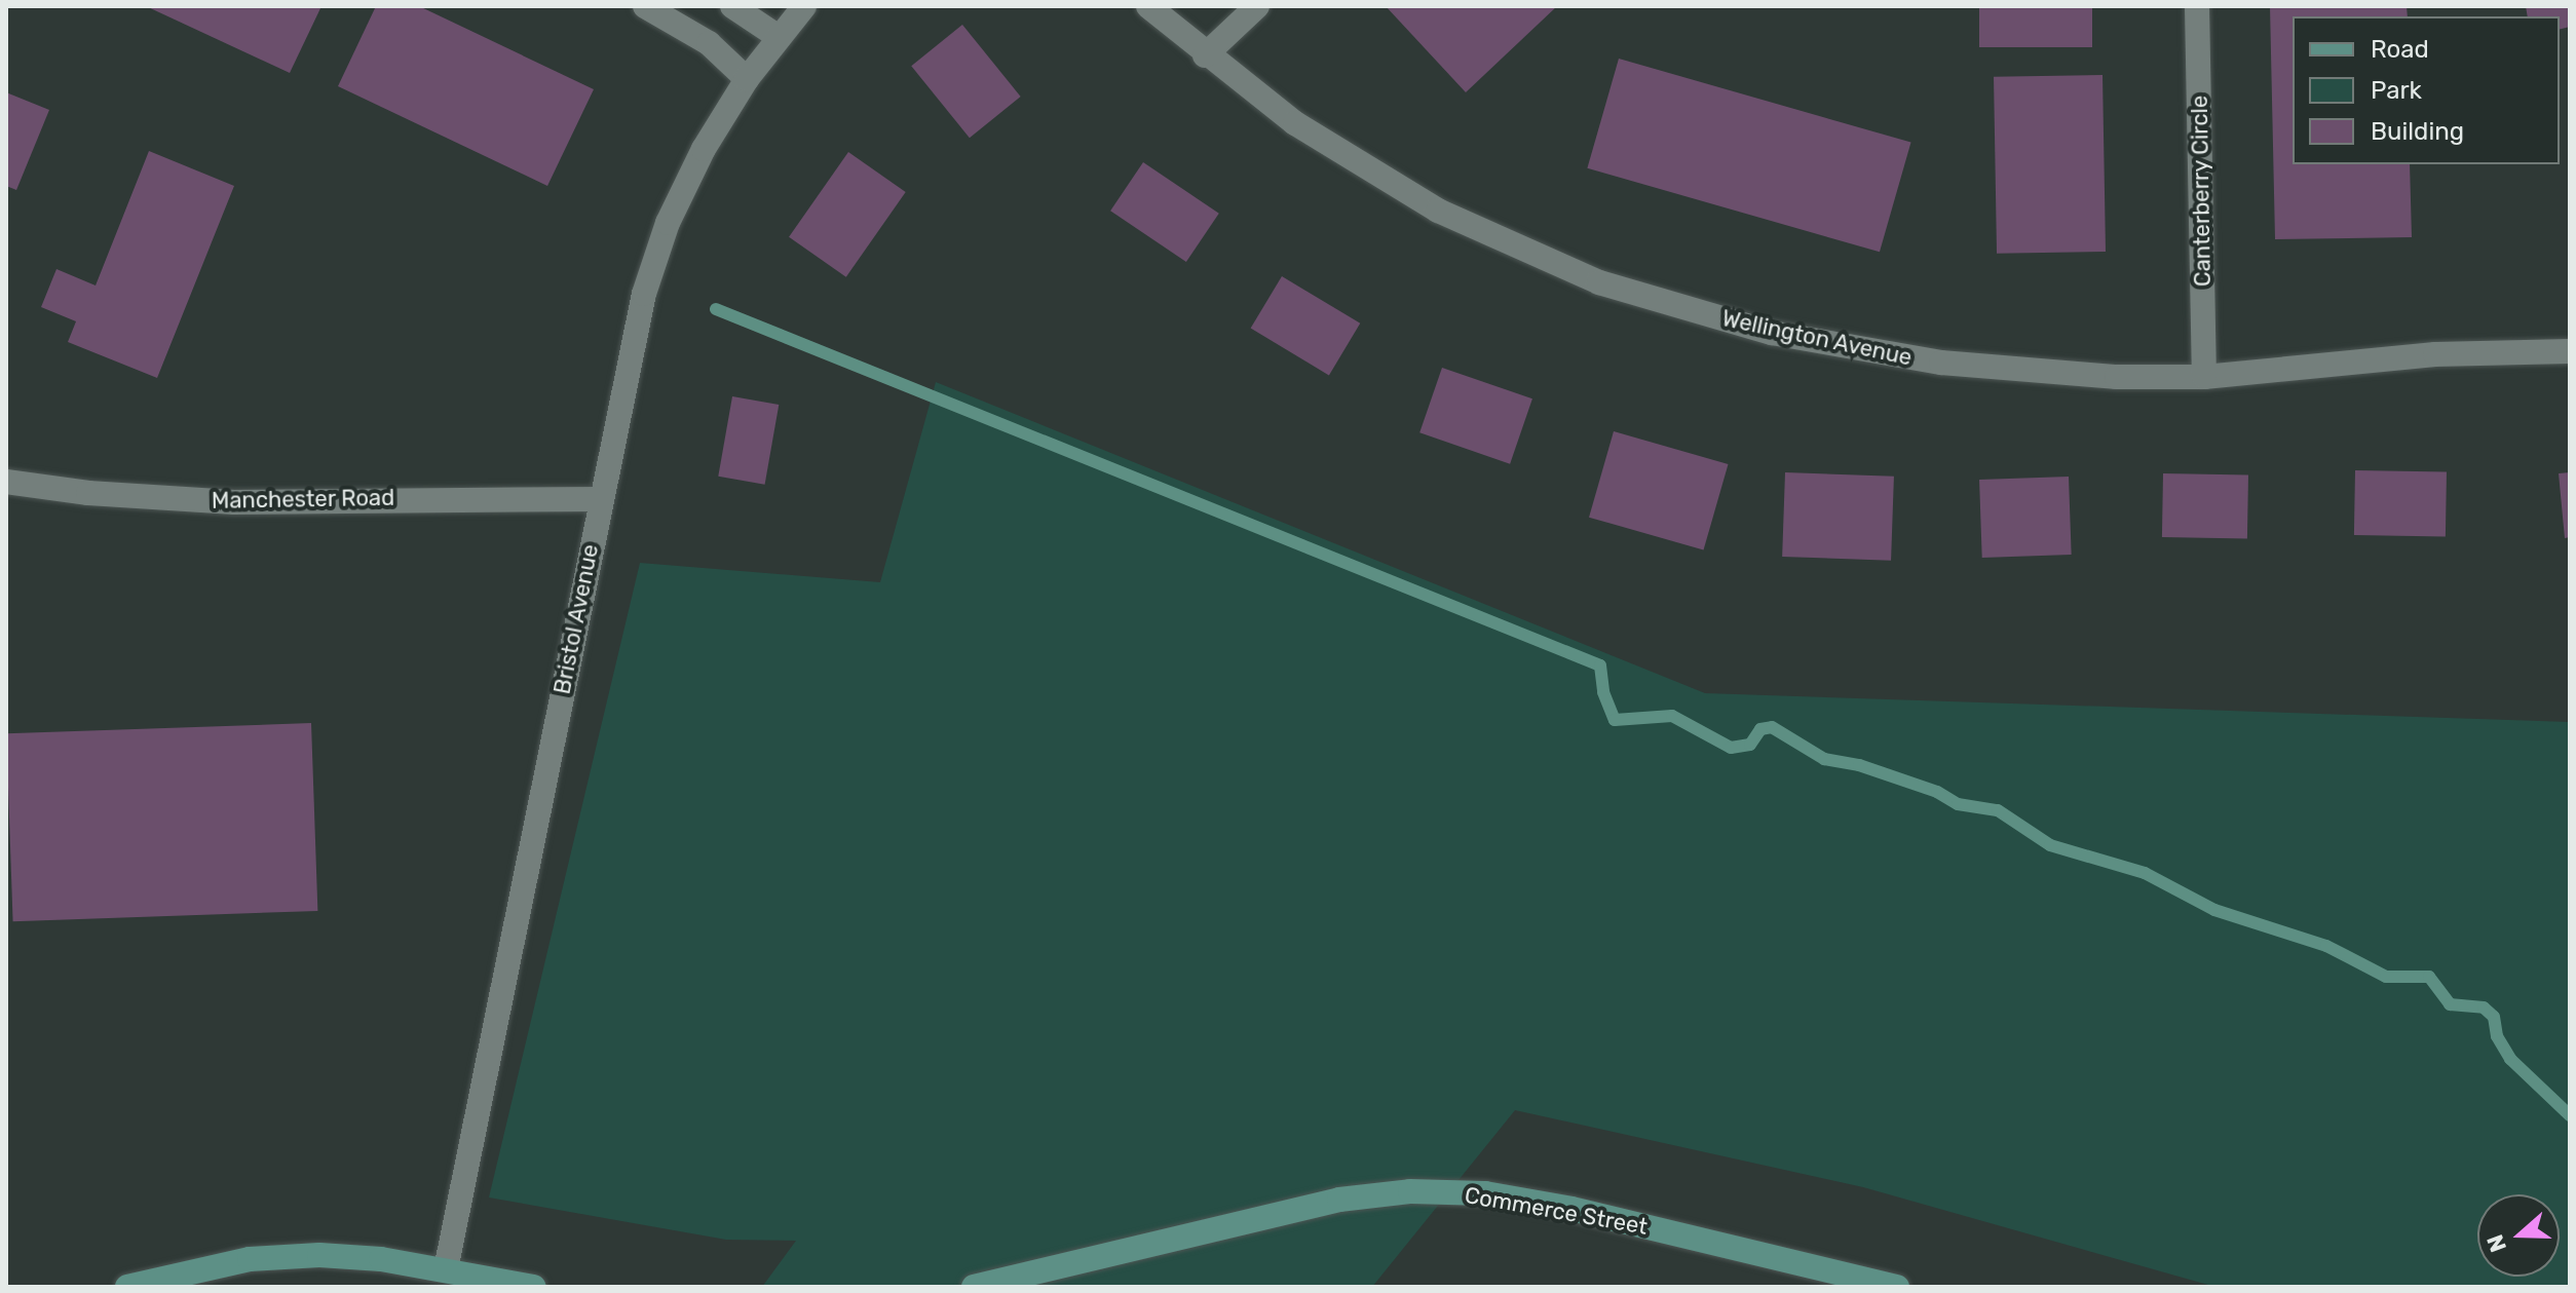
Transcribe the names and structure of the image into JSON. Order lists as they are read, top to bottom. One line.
{"streets":{"street":["Canterberry Circle","Wellington Avenue","Manchester Road","Bristol Avenue","Commerce Street"]},"crossings":[["Canterberry Circle","Wellington Avenue"],["Manchester Road","Bristol Avenue"]],"legend":["Road","Park","Building"],"north":"left"}
